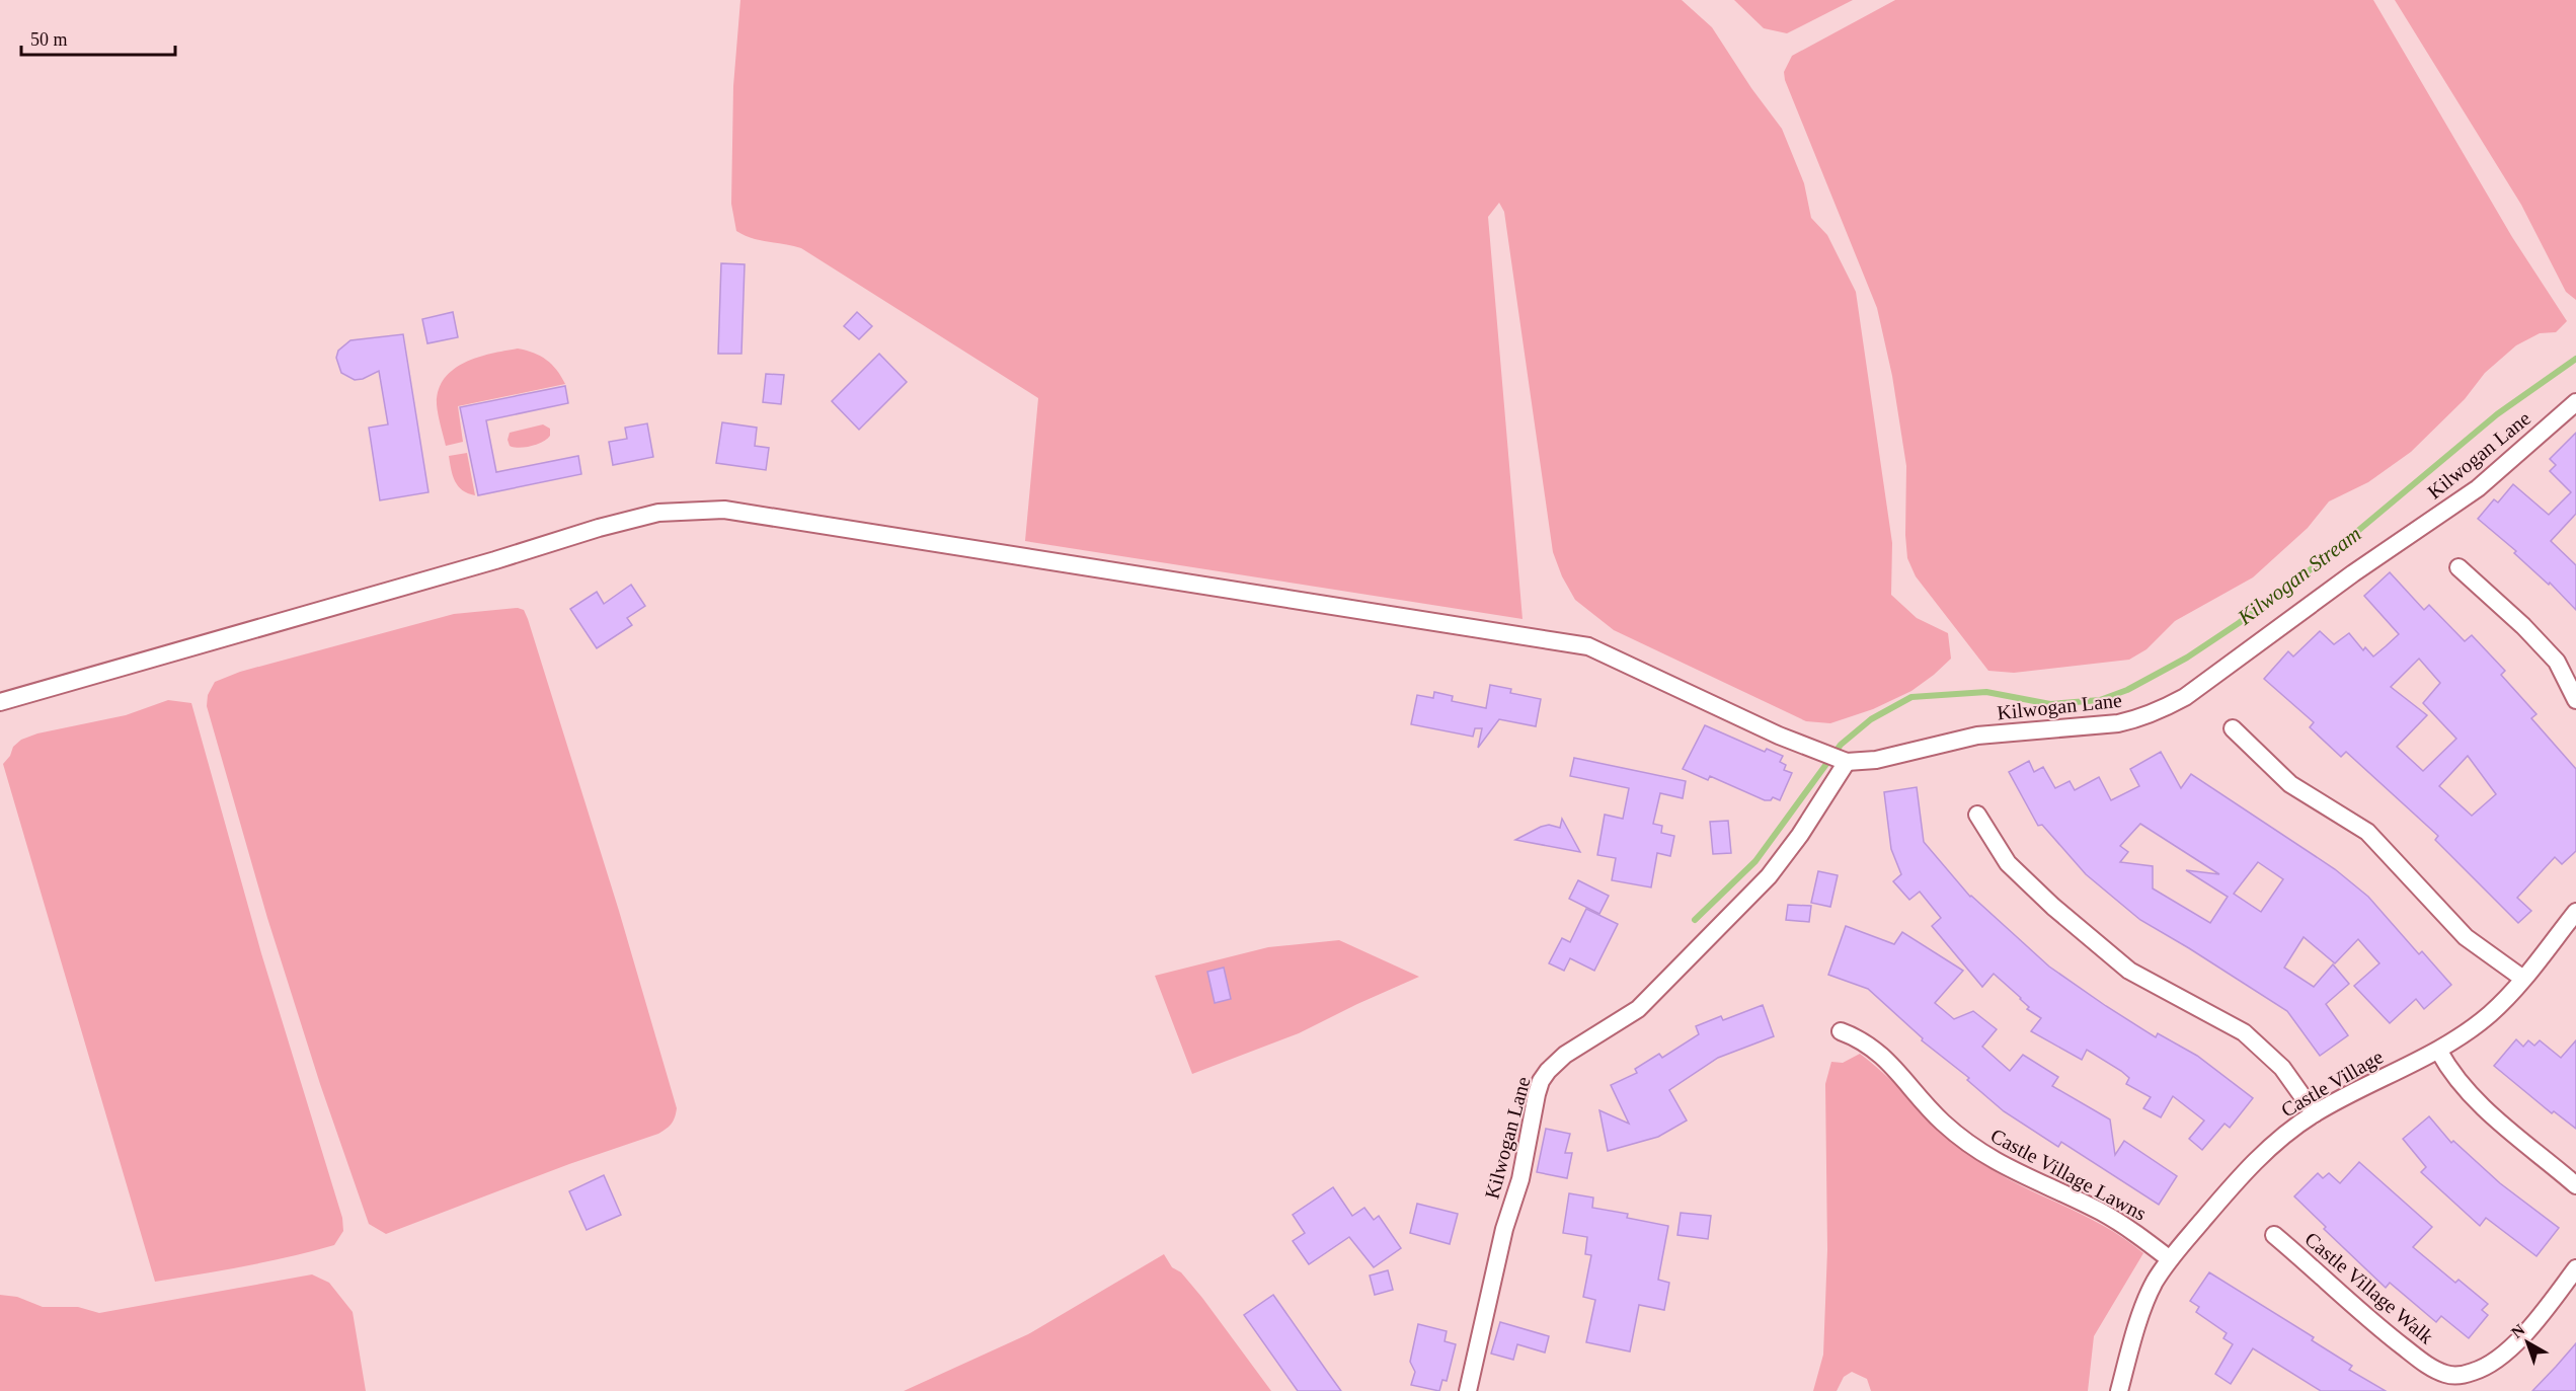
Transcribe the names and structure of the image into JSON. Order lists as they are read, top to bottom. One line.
{"streets":{"street":["Kilwogan Lane","Castle Village","Castle Village Lawns","Castle Village Walk"]},"crossings":[["Castle Village","Castle Village Lawns"]],"water":["Kilwogan Stream"],"scale_bar":"50 m","north":"top left"}
